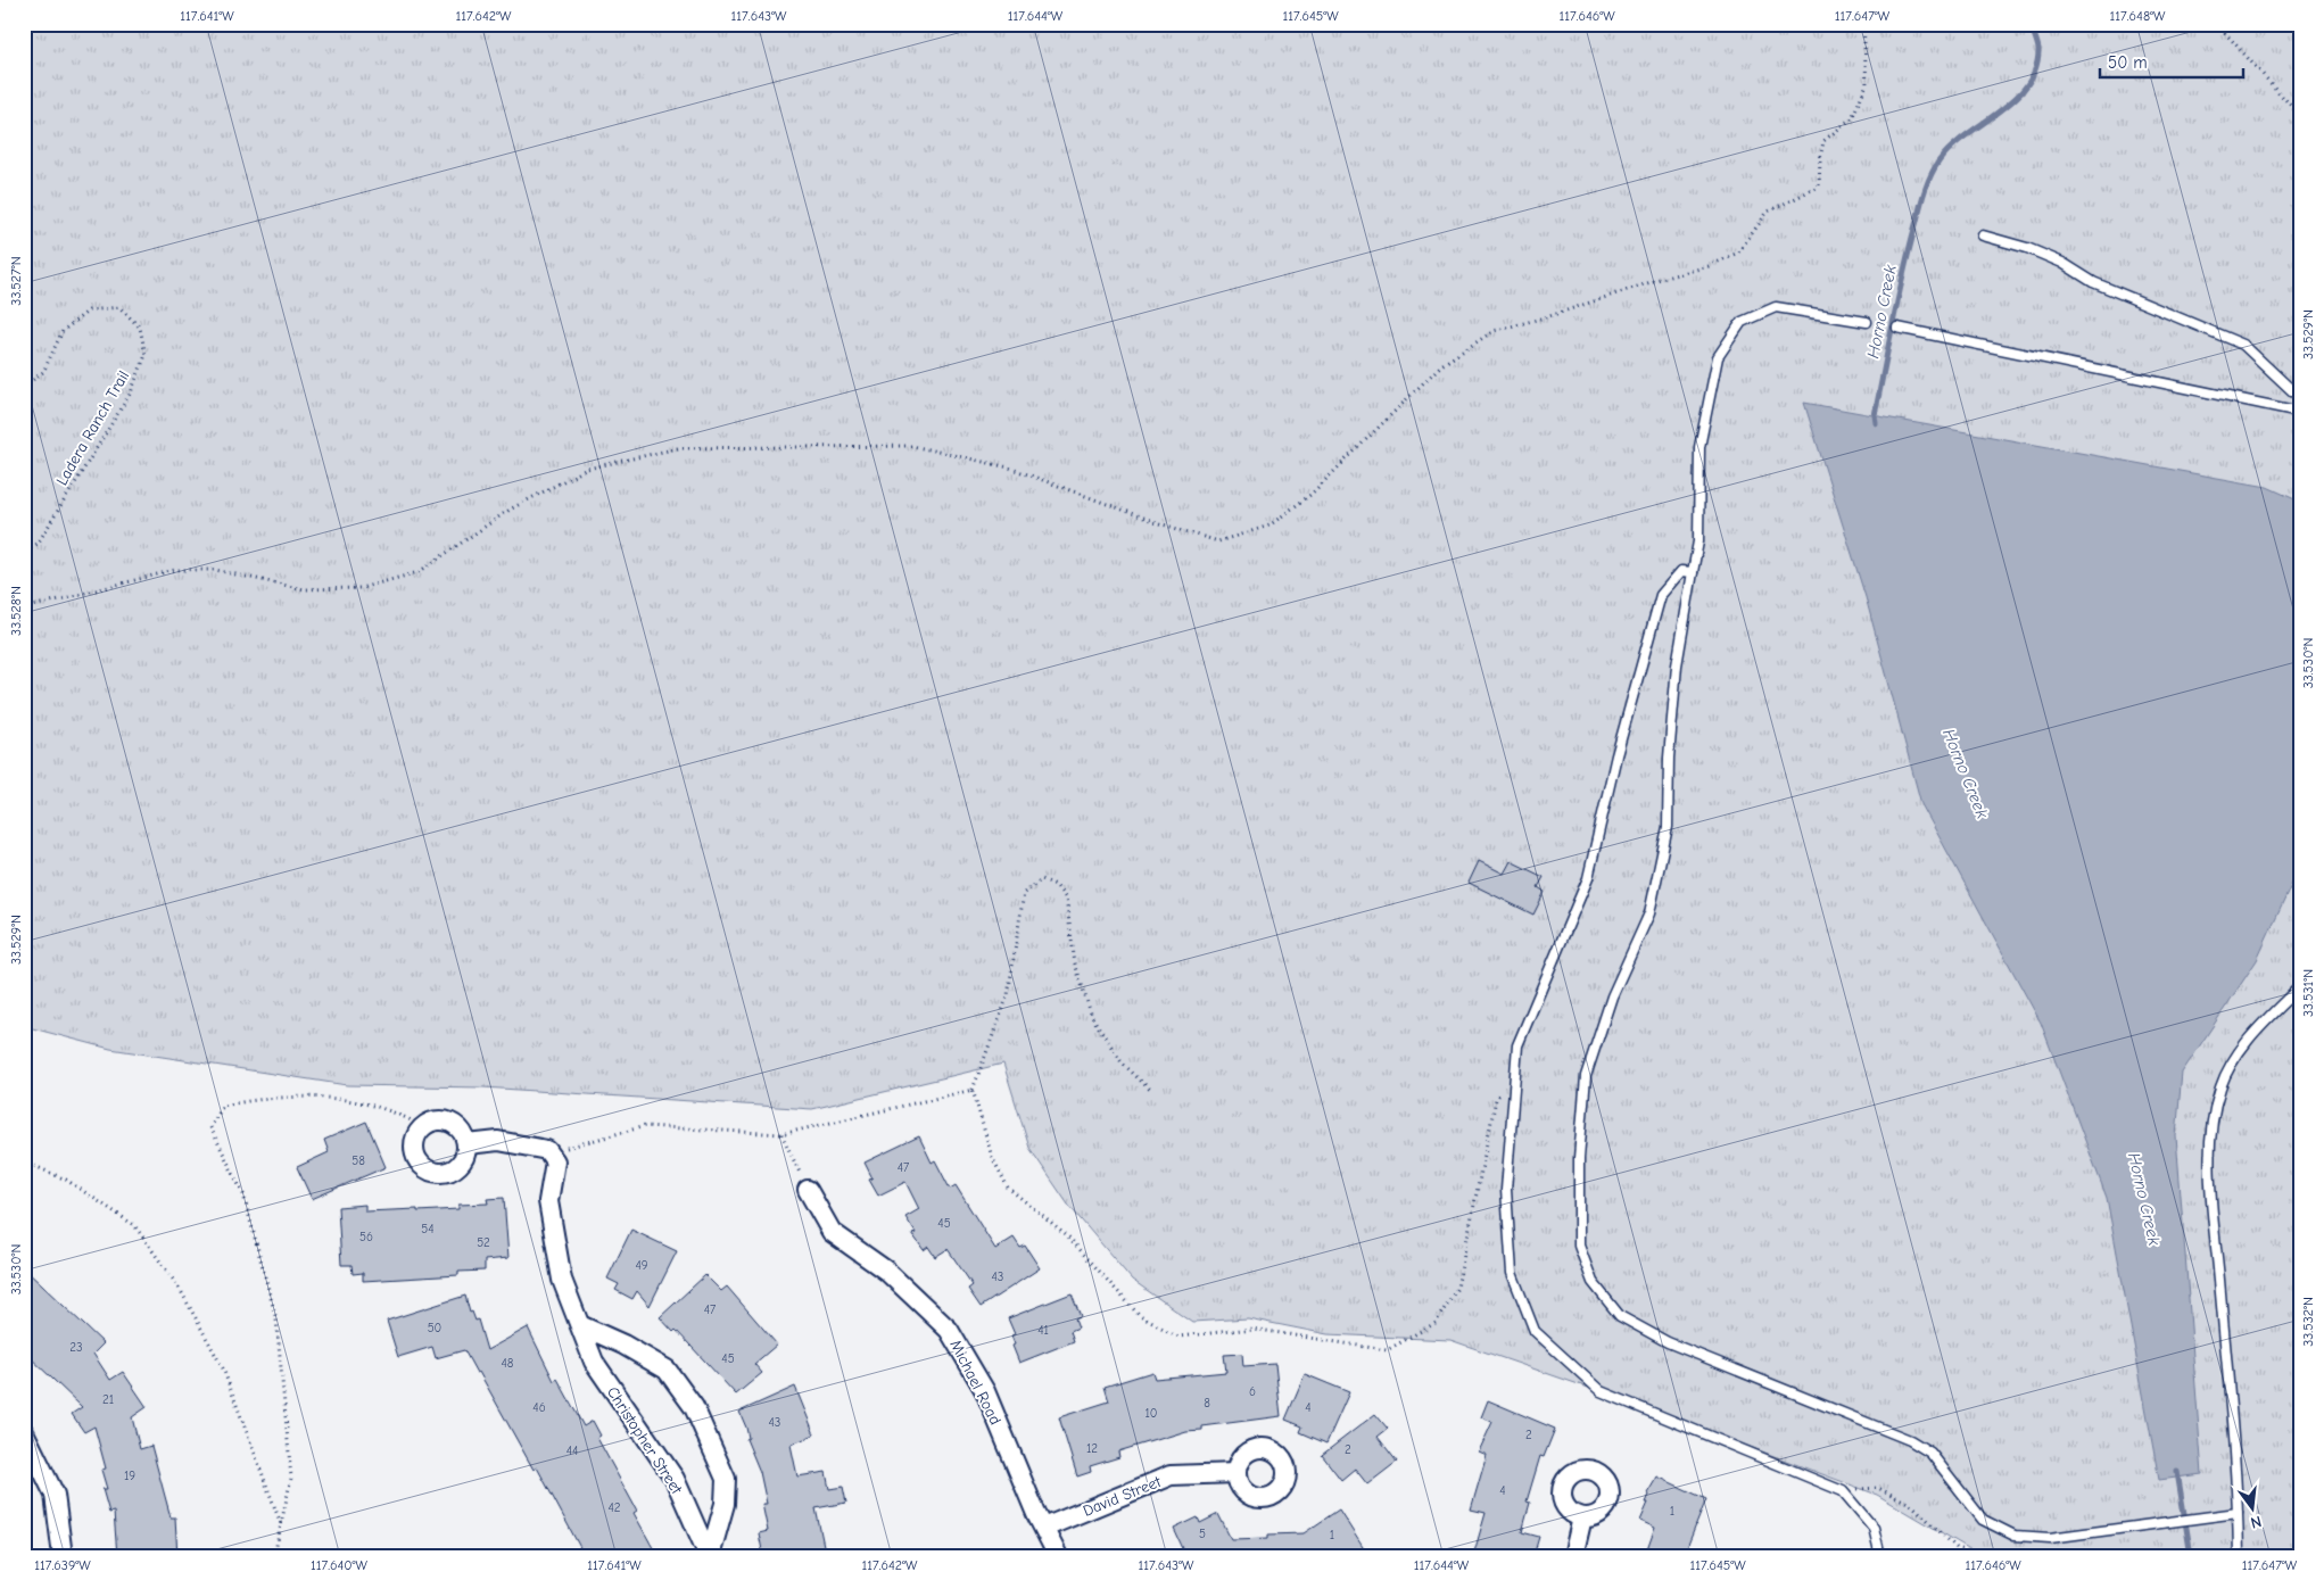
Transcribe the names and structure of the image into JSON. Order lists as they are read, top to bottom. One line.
{"streets":{"street":["Michael Road","Christopher Street","David Street"],"path":["Ladera Ranch Trail"]},"crossings":[["Michael Road","David Street"]],"water":["Horno Creek"],"house_numbers":["58","47","45","54","56","52","49","43","47","50","41","23","45","48","6","21","8","46","4","10","43","2","12","2","44","19","4","42","1","5","1"],"scale_bar":"50 m","north":"bottom","coordinates":["117.641°W","117.642°W","117.643°W","117.644°W","117.645°W","117.646°W","117.647°W","117.648°W","33.527°N","33.529°N","33.528°N","33.530°N","33.531°N","33.532°N","117.639°W","117.640°W"]}
